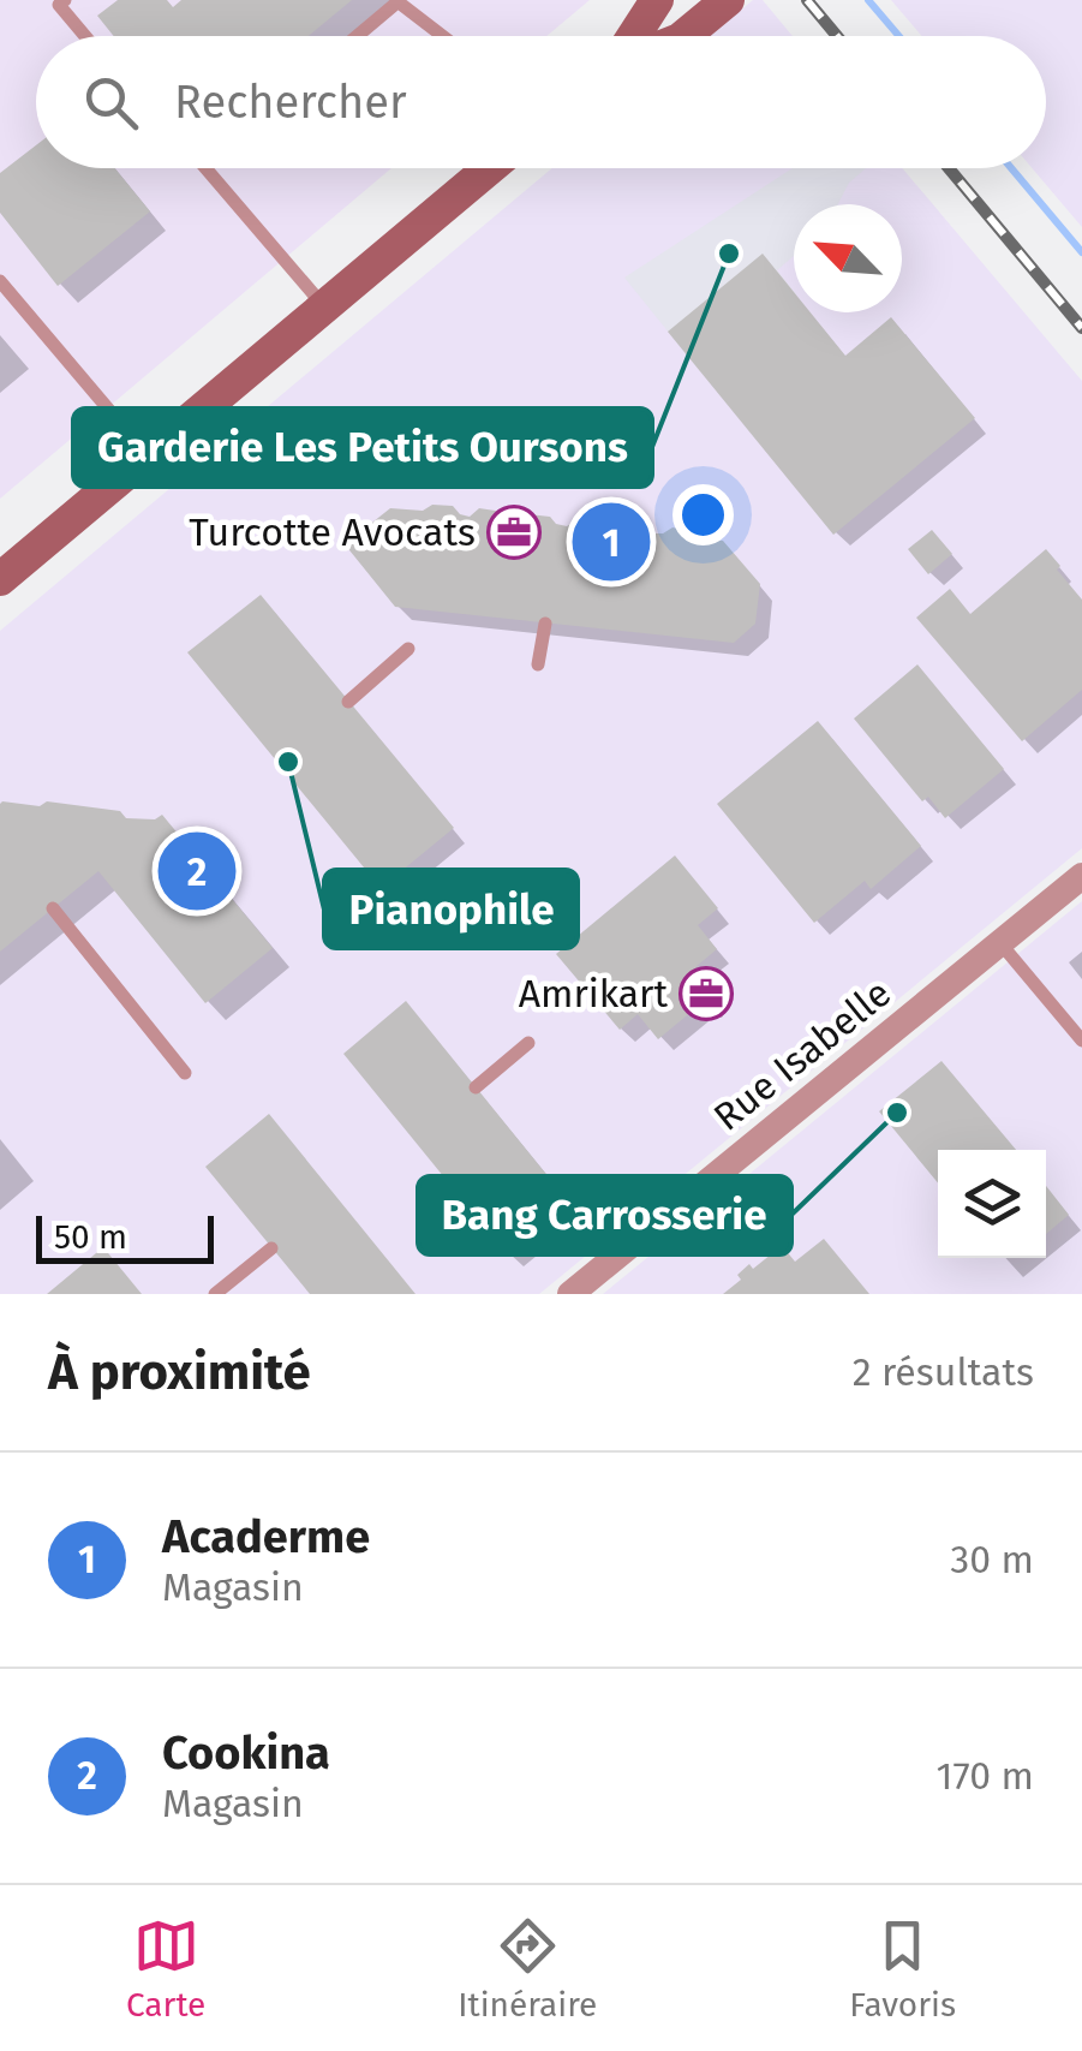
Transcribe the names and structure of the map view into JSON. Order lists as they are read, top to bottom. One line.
{"streets":{"street":["Rue Isabelle"]},"places":{"other":["Garderie Les Petits Oursons","Pianophile","Bang Carrosserie"],"office":["Turcotte Avocats","Amrikart"]},"scale_bar":"50 m","north":"top left","page":{"search":"Rechercher","pins":["1","2"],"scale":"50 m","heading":["À proximité","2 résultats"],"list":[{"mark":"1","name":"Acaderme","note":"Magasin","value":"30 m"},{"mark":"2","name":"Cookina","note":"Magasin","value":"170 m"}],"nav":["Carte","Itinéraire","Favoris"]}}
